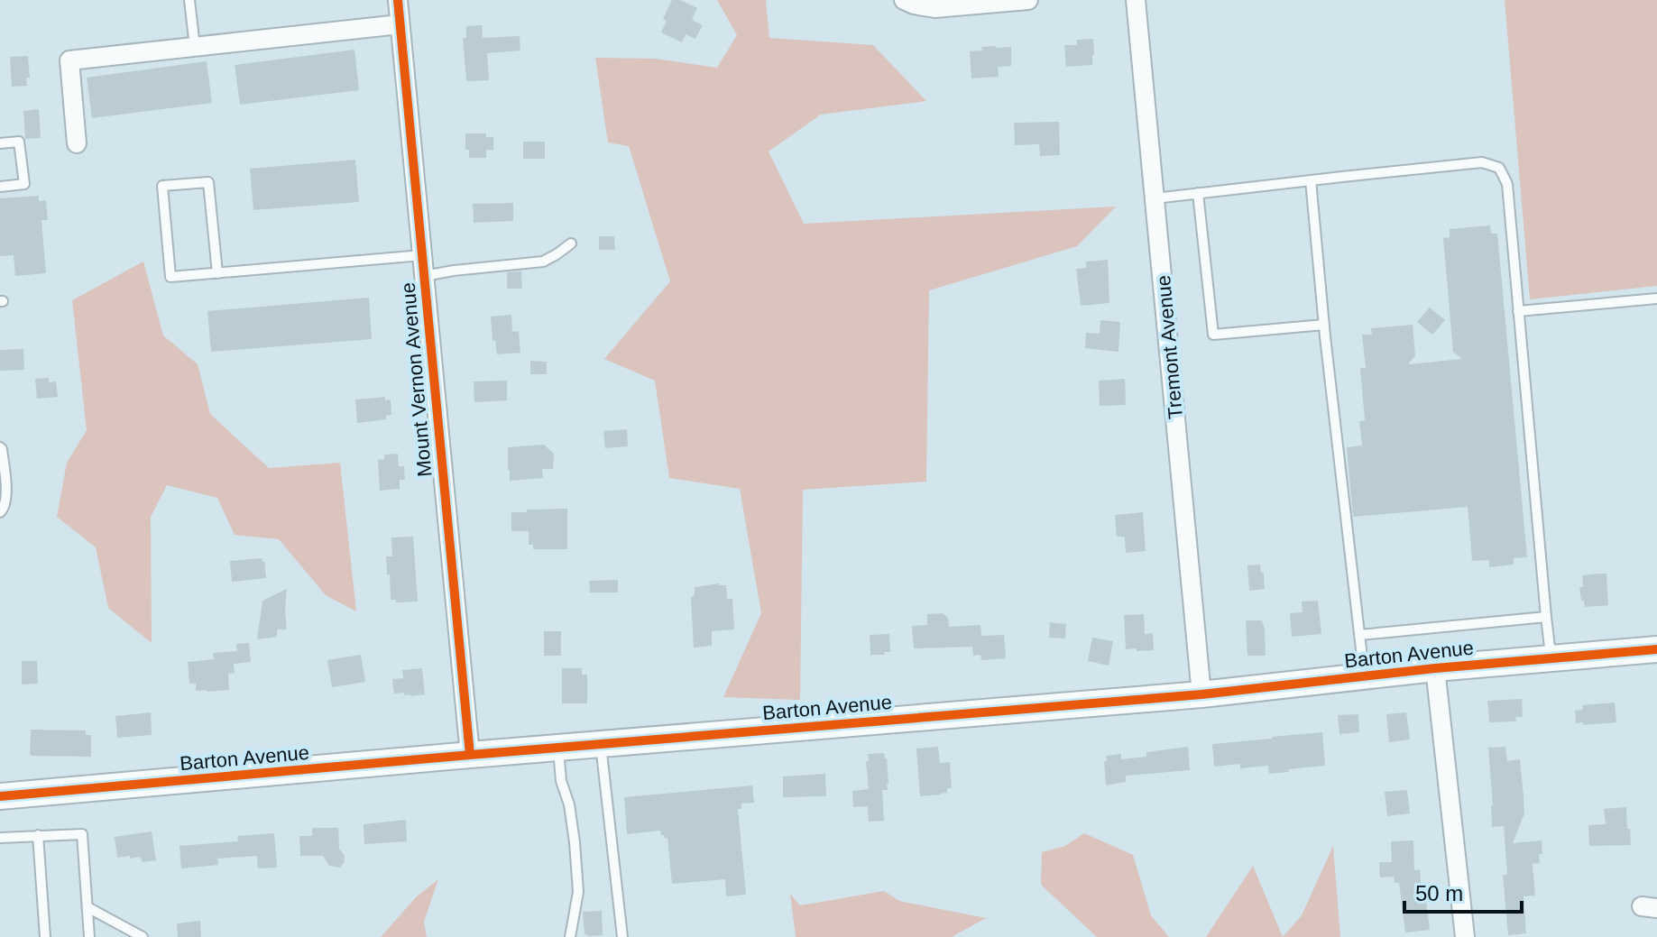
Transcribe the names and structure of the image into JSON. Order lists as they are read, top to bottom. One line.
{"streets":{"street":["Tremont Avenue","Mount Vernon Avenue","Barton Avenue"]},"crossings":[["Tremont Avenue","Barton Avenue"],["Mount Vernon Avenue","Barton Avenue"]],"scale_bar":"50 m"}
